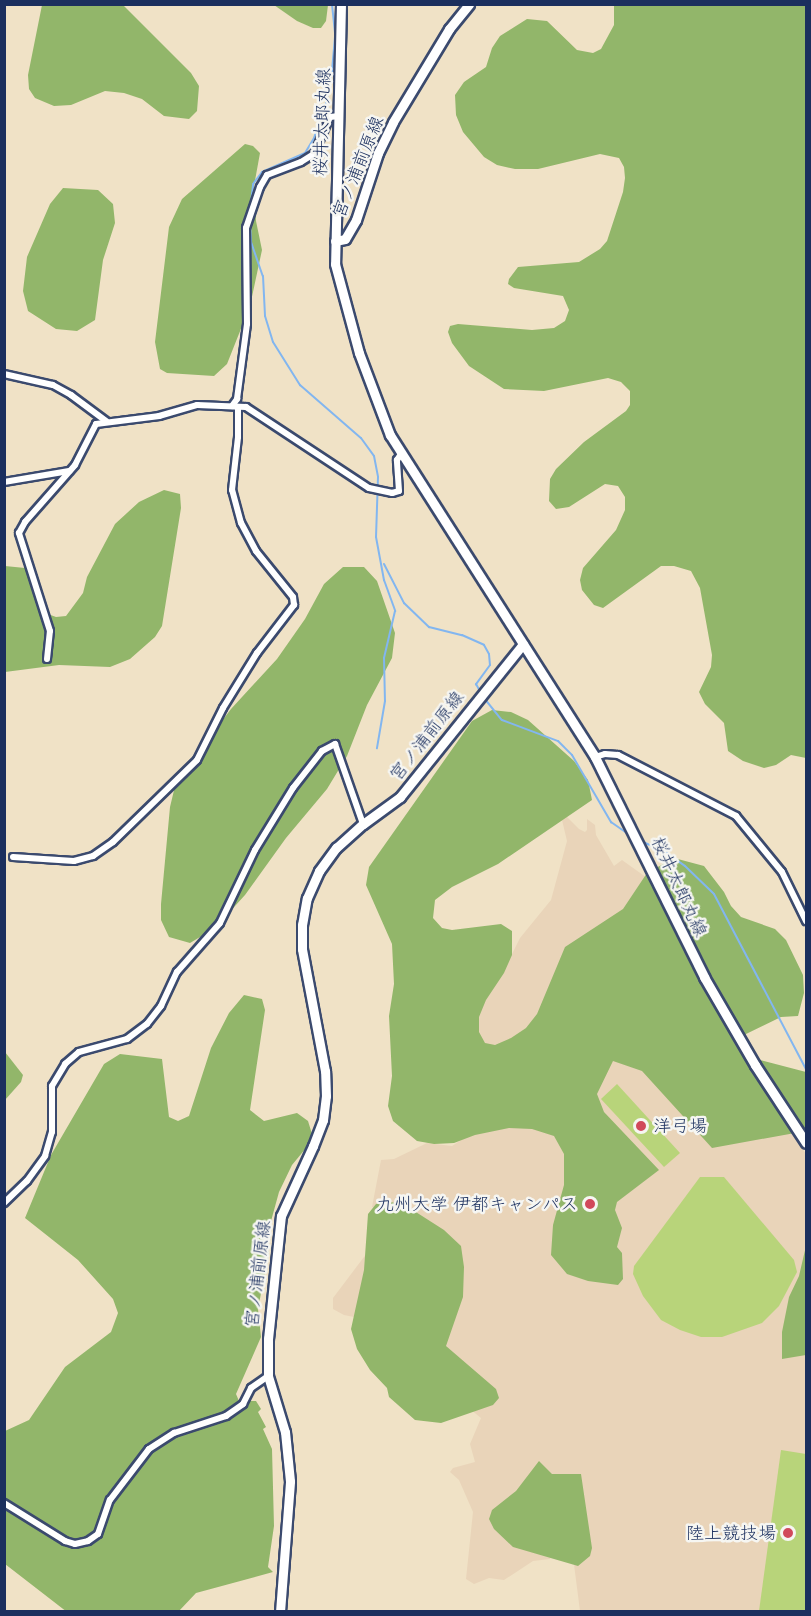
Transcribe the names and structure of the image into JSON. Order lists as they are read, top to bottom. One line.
{"streets":{"main road":["桜井太郎丸線","宮ノ浦前原線"]},"crossings":[["桜井太郎丸線","宮ノ浦前原線"]],"places":["洋弓場","九州大学 伊都キャンパス","陸上競技場"]}
